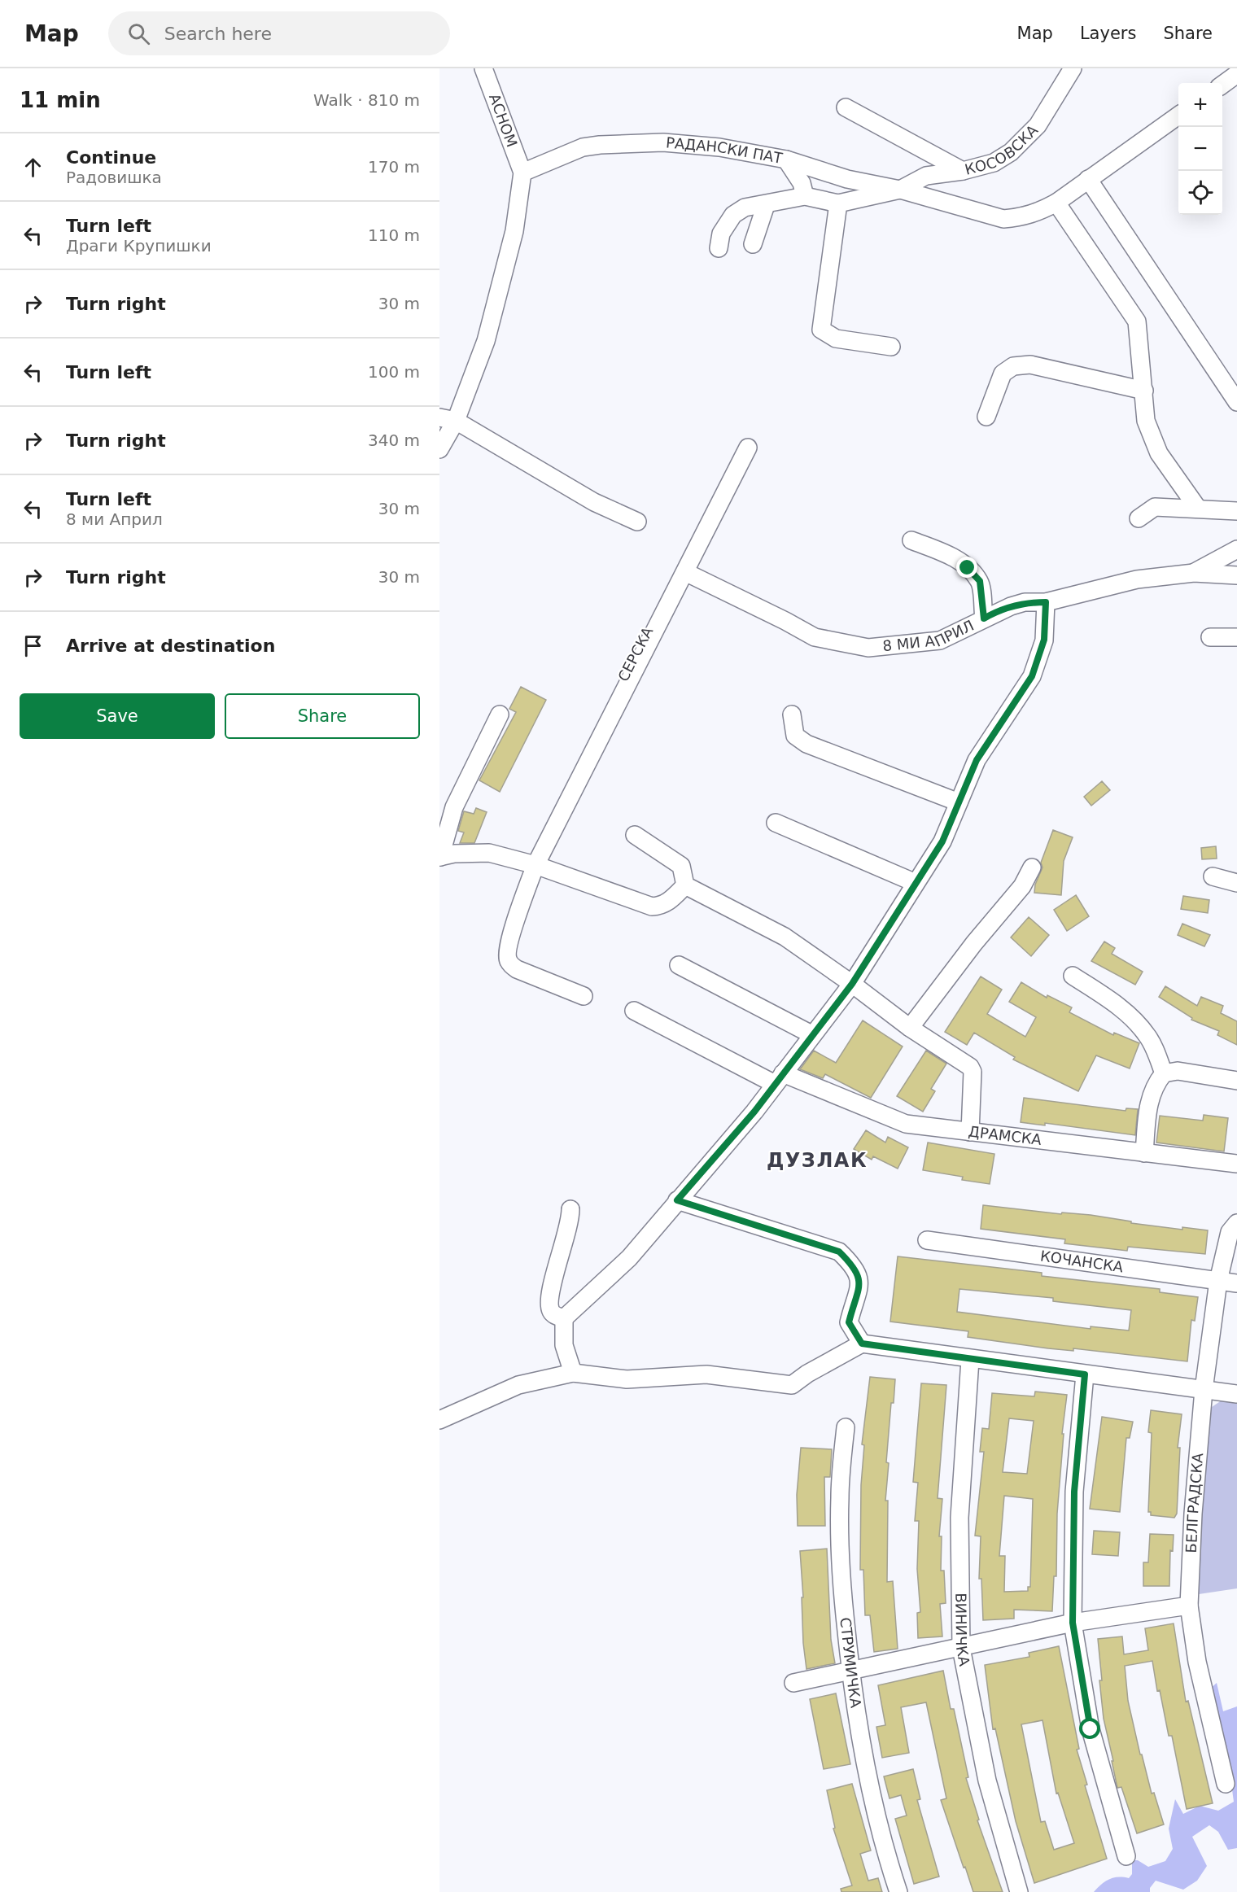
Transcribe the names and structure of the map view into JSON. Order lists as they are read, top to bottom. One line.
{"streets":{"street":["АСНОМ","КОСОВСКА","РАДАНСКИ ПАТ","8 МИ АПРИЛ","СЕРСКА","ДРАМСКА","КОЧАНСКА","БЕЛГРАДСКА","ВИНИЧКА","СТРУМИЧКА"]},"crossings":[["АСНОМ","РАДАНСКИ ПАТ"],["КОСОВСКА","РАДАНСКИ ПАТ"],["8 МИ АПРИЛ","СЕРСКА"],["КОЧАНСКА","БЕЛГРАДСКА"]],"districts":["ДУЗЛАК"],"page":{"header":"Map","search":"Search here","nav":["Map","Layers","Share"],"heading":["11 min","Walk · 810 m"],"map_buttons":["+","−"],"list":[["Continue","Радовишка","170 m"],["Turn left","Драги Крупишки","110 m"],["Turn right","30 m"],["Turn left","100 m"],["Turn right","340 m"],["Turn left","8 ми Април","30 m"],["Turn right","30 m"],"Arrive at destination"],"buttons":["Save","Share"]}}
